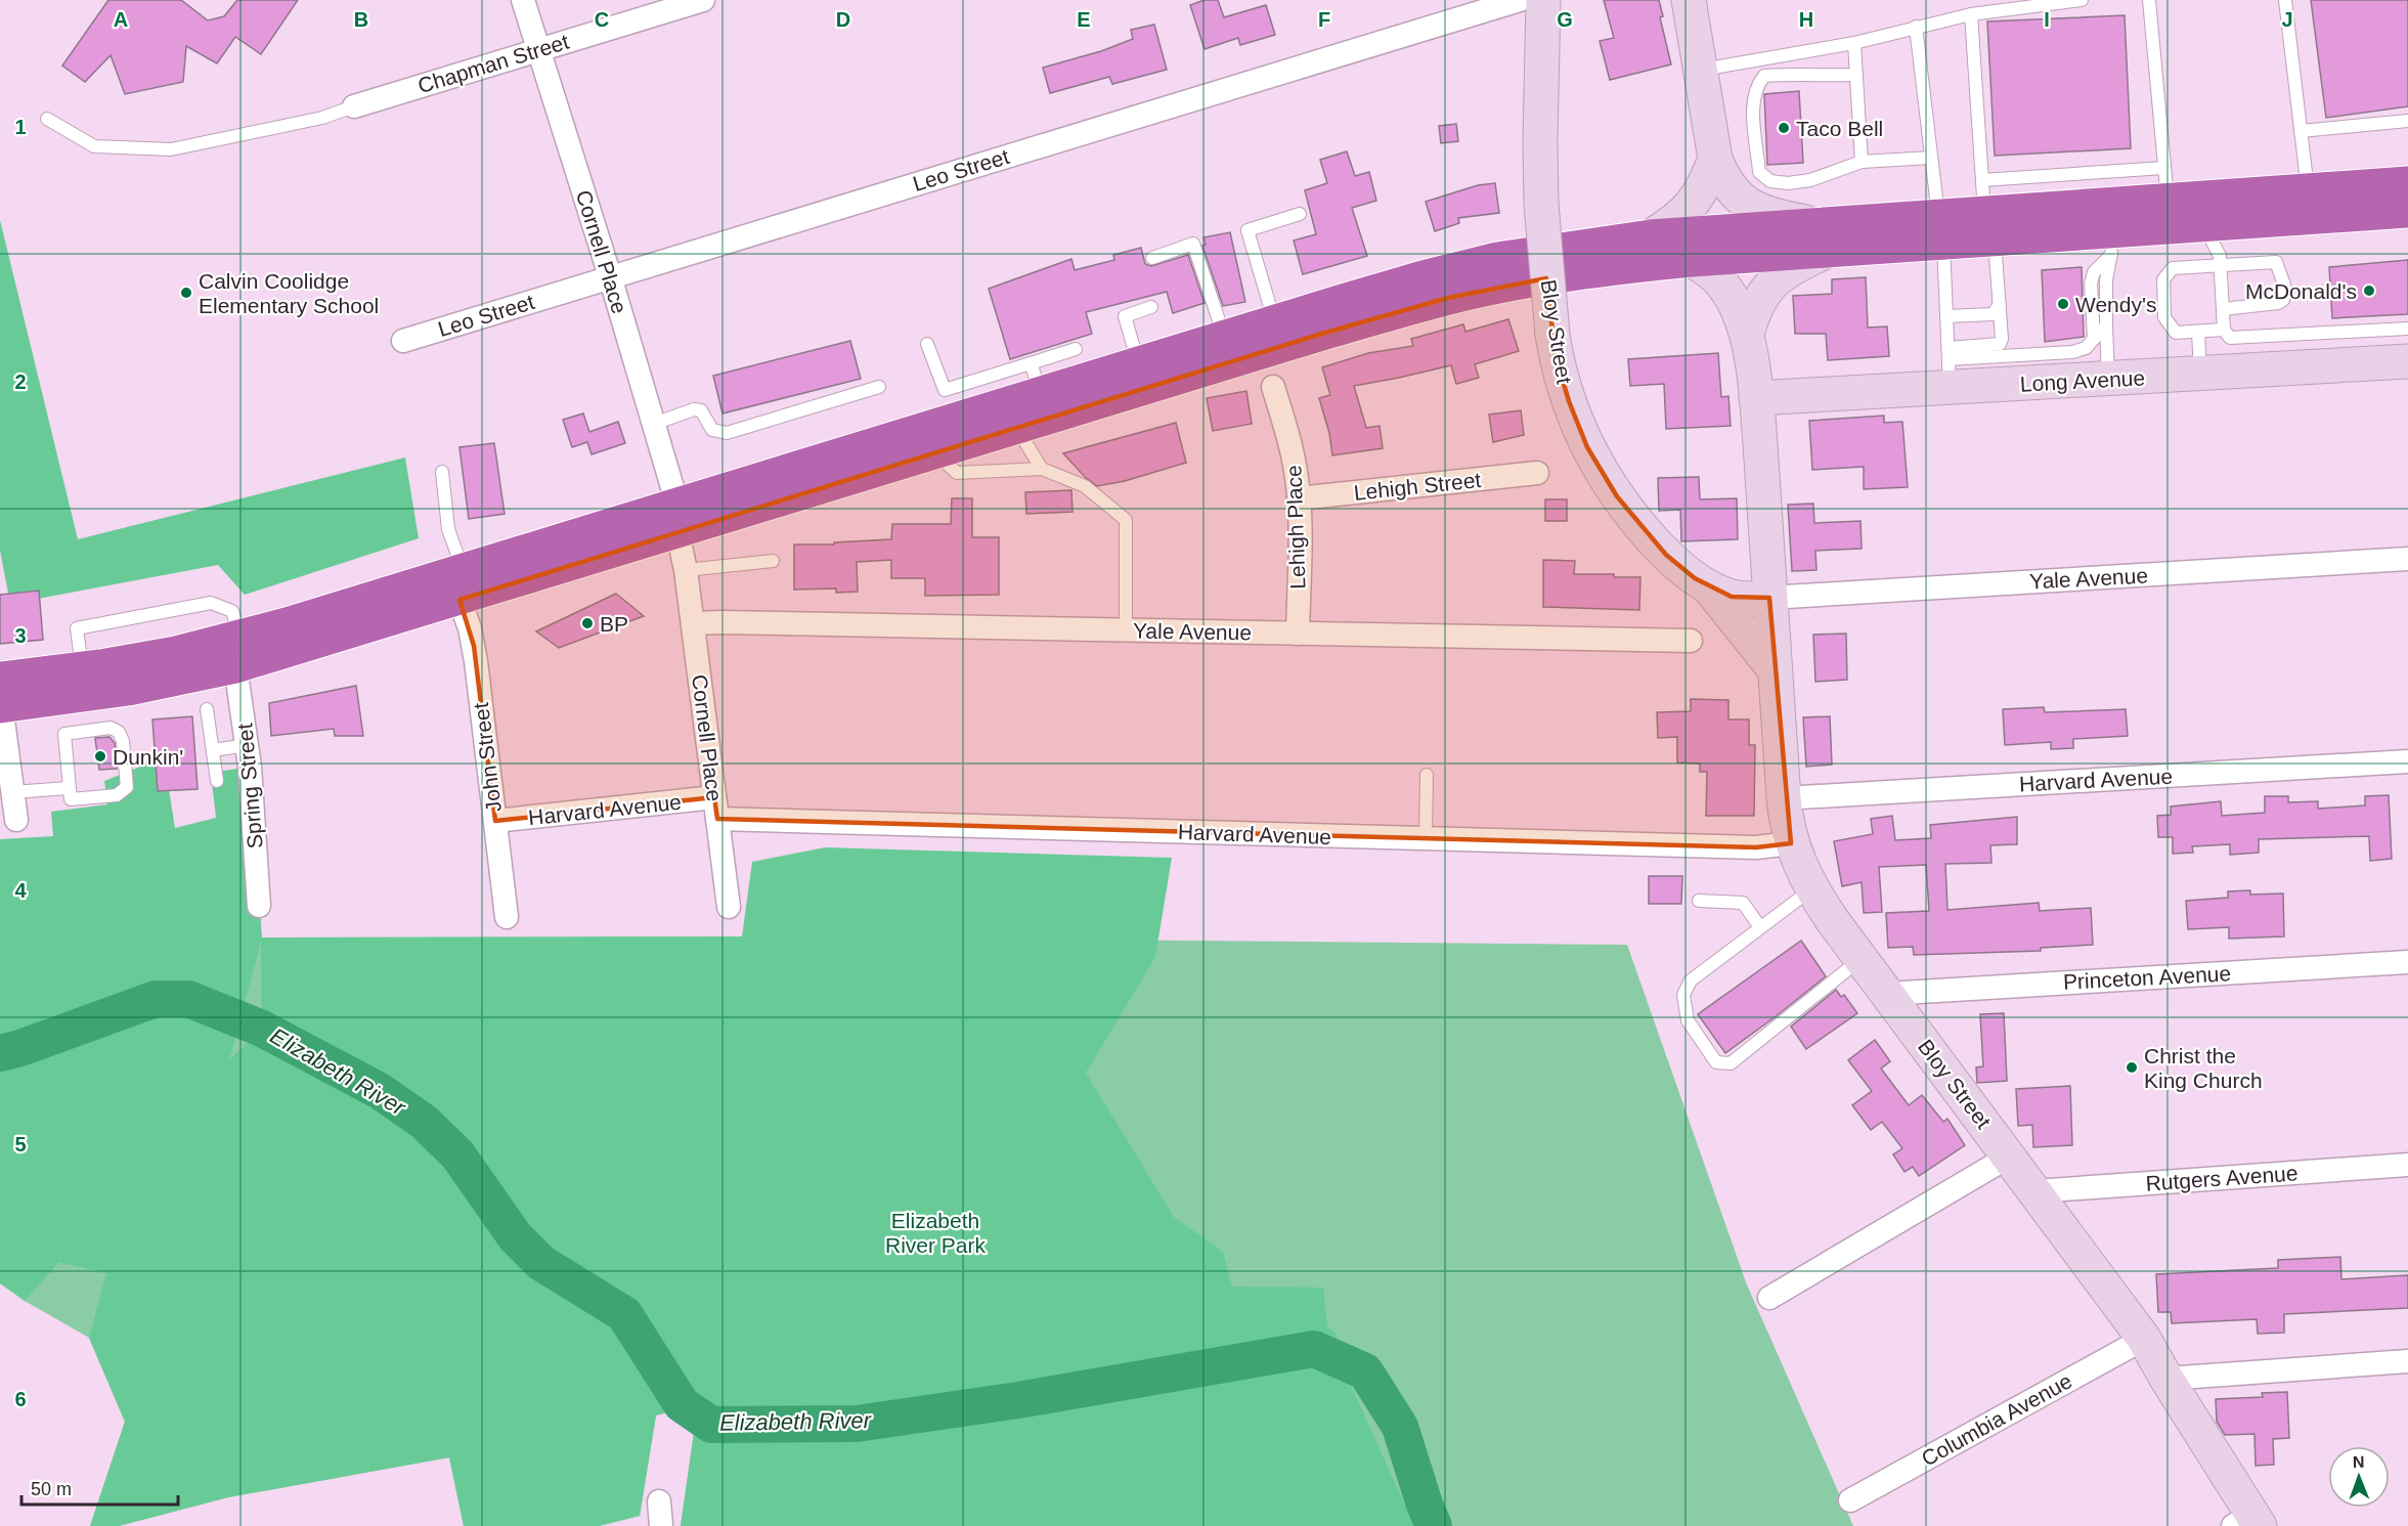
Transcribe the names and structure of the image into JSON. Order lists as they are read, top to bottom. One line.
{"streets":{"street":["Chapman Street","Leo Street","Cornell Place","Bloy Street","Long Avenue","Lehigh Street","Lehigh Place","Yale Avenue","John Street","Harvard Avenue","Spring Street","Princeton Avenue","Rutgers Avenue","Columbia Avenue"]},"crossings":[["Chapman Street","Cornell Place"],["Leo Street","Cornell Place"],["Cornell Place","Yale Avenue"],["Cornell Place","Harvard Avenue"],["Bloy Street","Long Avenue"],["Bloy Street","Yale Avenue"],["Bloy Street","Harvard Avenue"],["Bloy Street","Princeton Avenue"],["Bloy Street","Rutgers Avenue"],["Bloy Street","Columbia Avenue"],["Lehigh Street","Lehigh Place"],["Lehigh Place","Yale Avenue"],["John Street","Harvard Avenue"]],"water":["Elizabeth River"],"parks":["Elizabeth River Park"],"places":["Taco Bell","McDonald's","Calvin Coolidge Elementary School","Wendy's","BP","Dunkin'","Christ the King Church"],"scale_bar":"50 m","north":"top","grid":{"columns":["A","B","C","D","E","F","G","H","I","J"],"rows":["1","2","3","4","5","6"]}}
